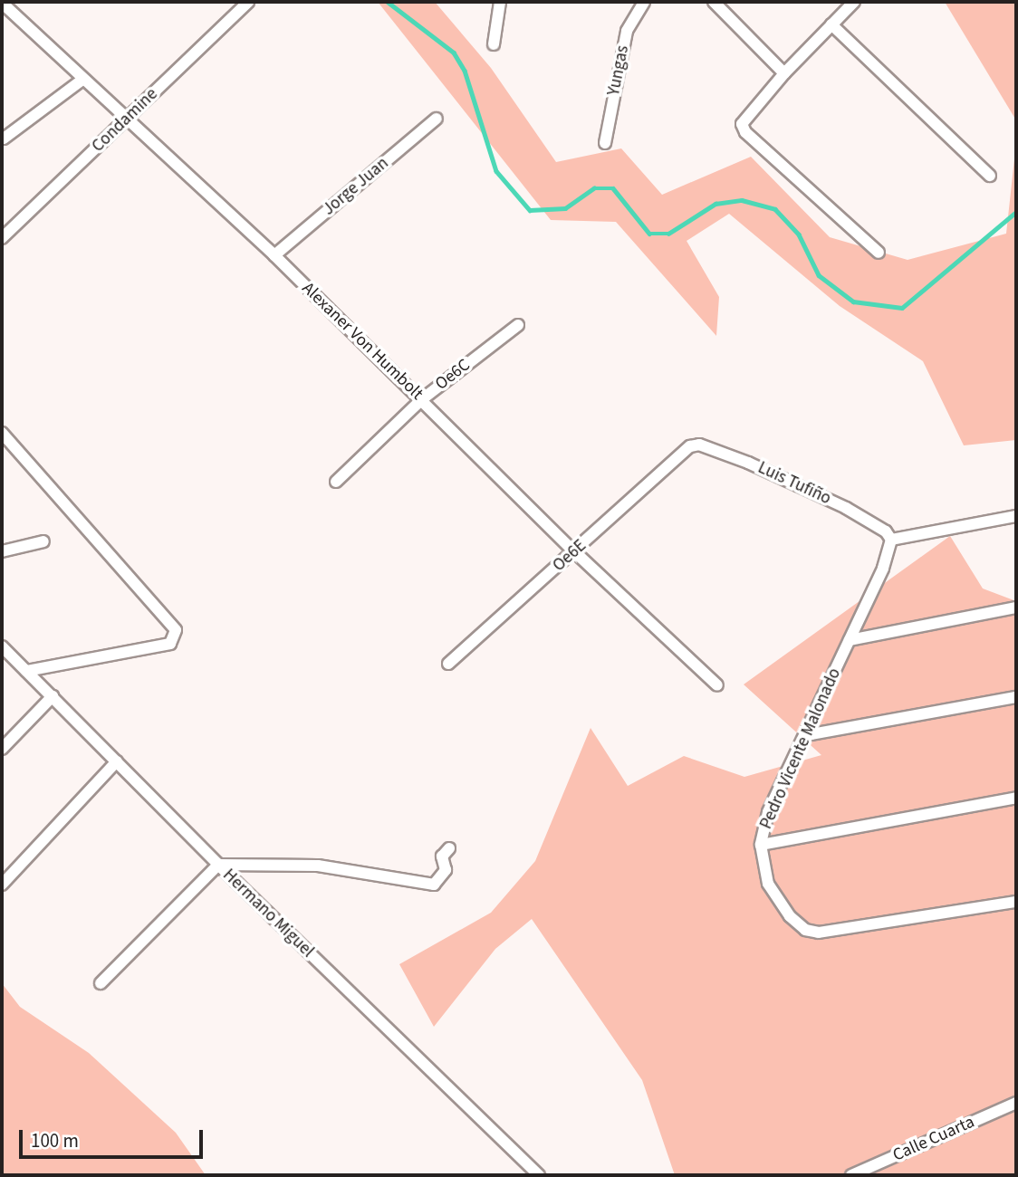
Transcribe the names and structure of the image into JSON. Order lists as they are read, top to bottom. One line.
{"streets":{"street":["Yungas","Condamine","Jorge Juan","Alexaner Von Humbolt","Oe6C","Luis Tufiño","Oe6E","Pedro Vicente Malonado","Hermano Miguel","Calle Cuarta"]},"crossings":[["Condamine","Alexaner Von Humbolt"],["Jorge Juan","Alexaner Von Humbolt"],["Alexaner Von Humbolt","Oe6C"],["Alexaner Von Humbolt","Oe6E"],["Luis Tufiño","Oe6E"],["Luis Tufiño","Pedro Vicente Malonado"]],"scale_bar":"100 m"}
